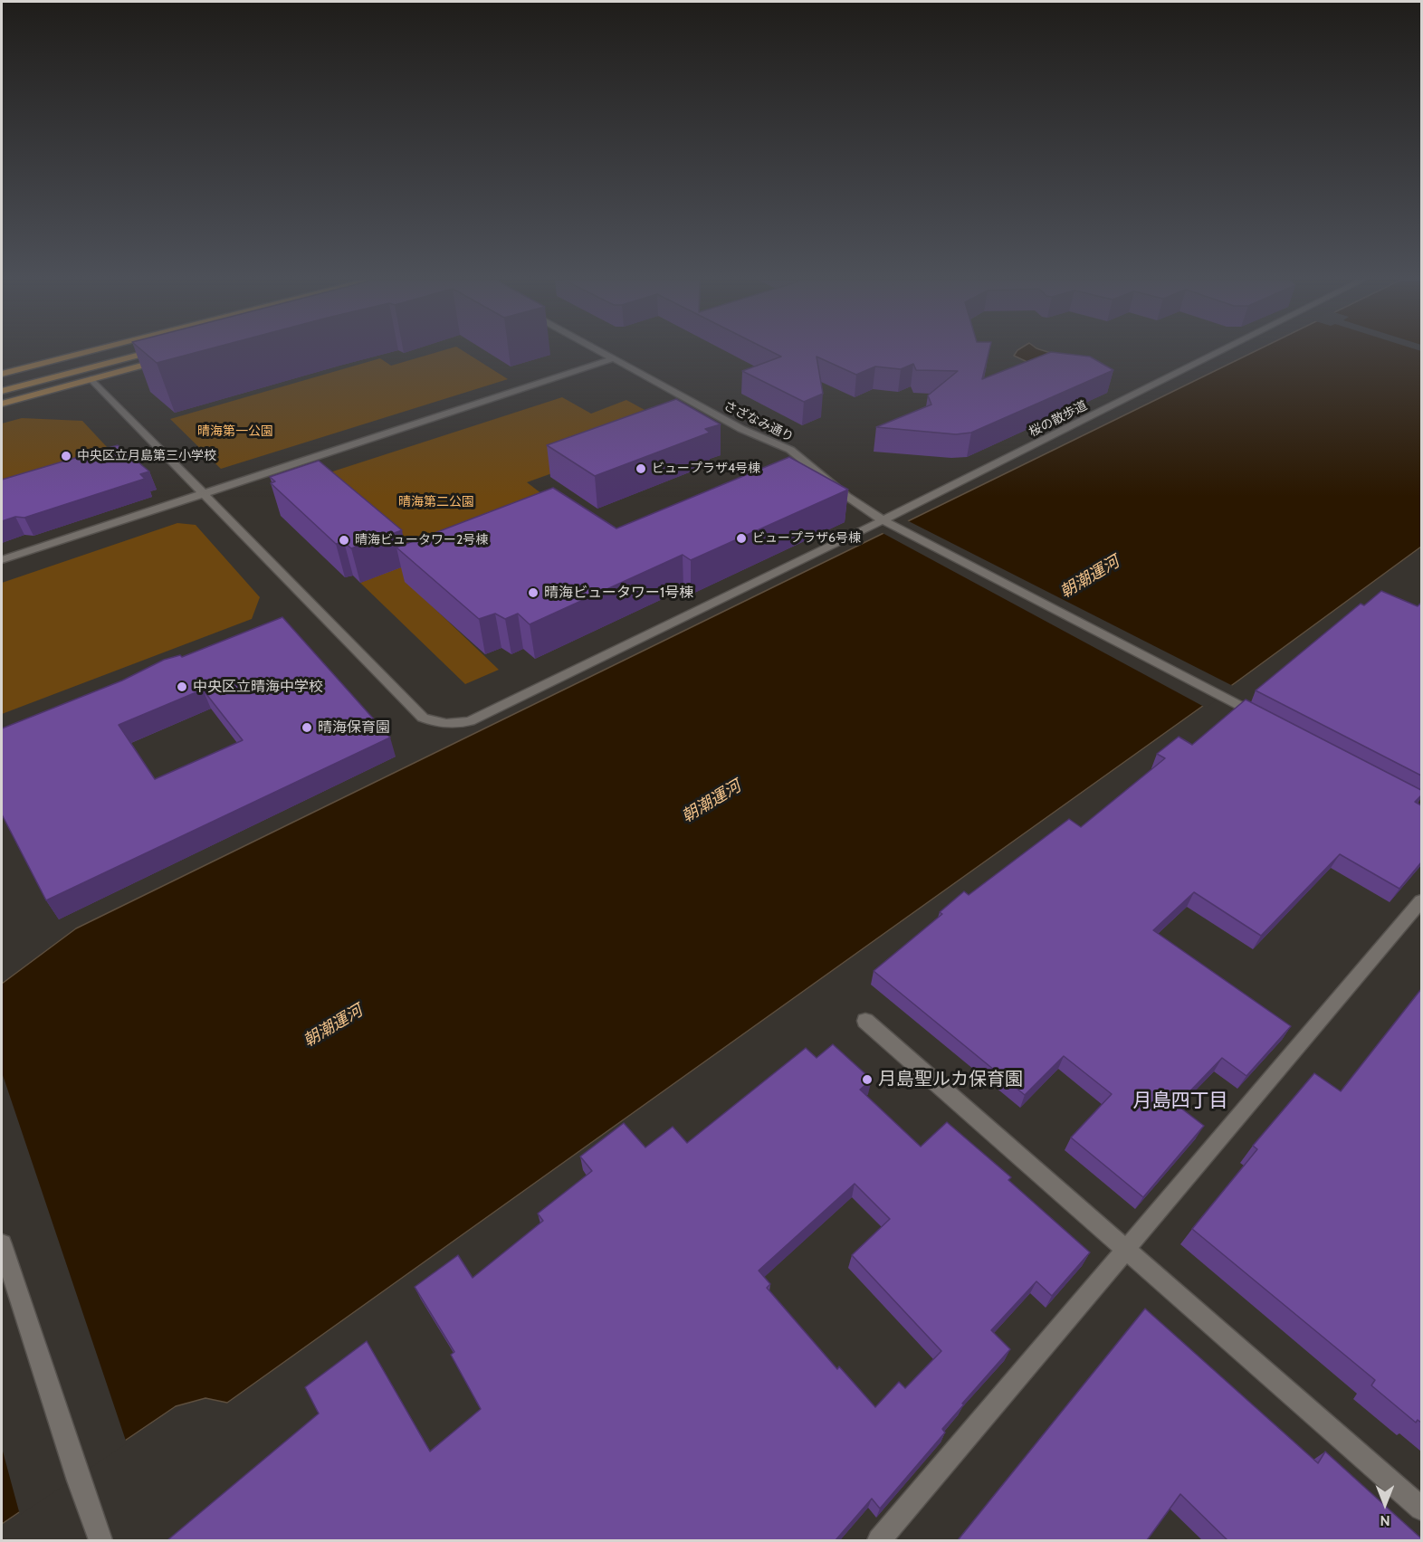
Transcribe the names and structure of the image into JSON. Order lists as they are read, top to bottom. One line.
{"streets":{"street":["桜の散歩道","さざなみ通り"]},"crossings":[["桜の散歩道","さざなみ通り"]],"districts":["月島四丁目"],"water":["朝潮運河"],"parks":["晴海第一公園","晴海第二公園"],"places":["中央区立月島第三小学校","ビュープラザ4号棟","ビュープラザ6号棟","晴海ビュータワー2号棟","晴海ビュータワー1号棟","中央区立晴海中学校","晴海保育園","月島聖ルカ保育園"],"north":"bottom"}
